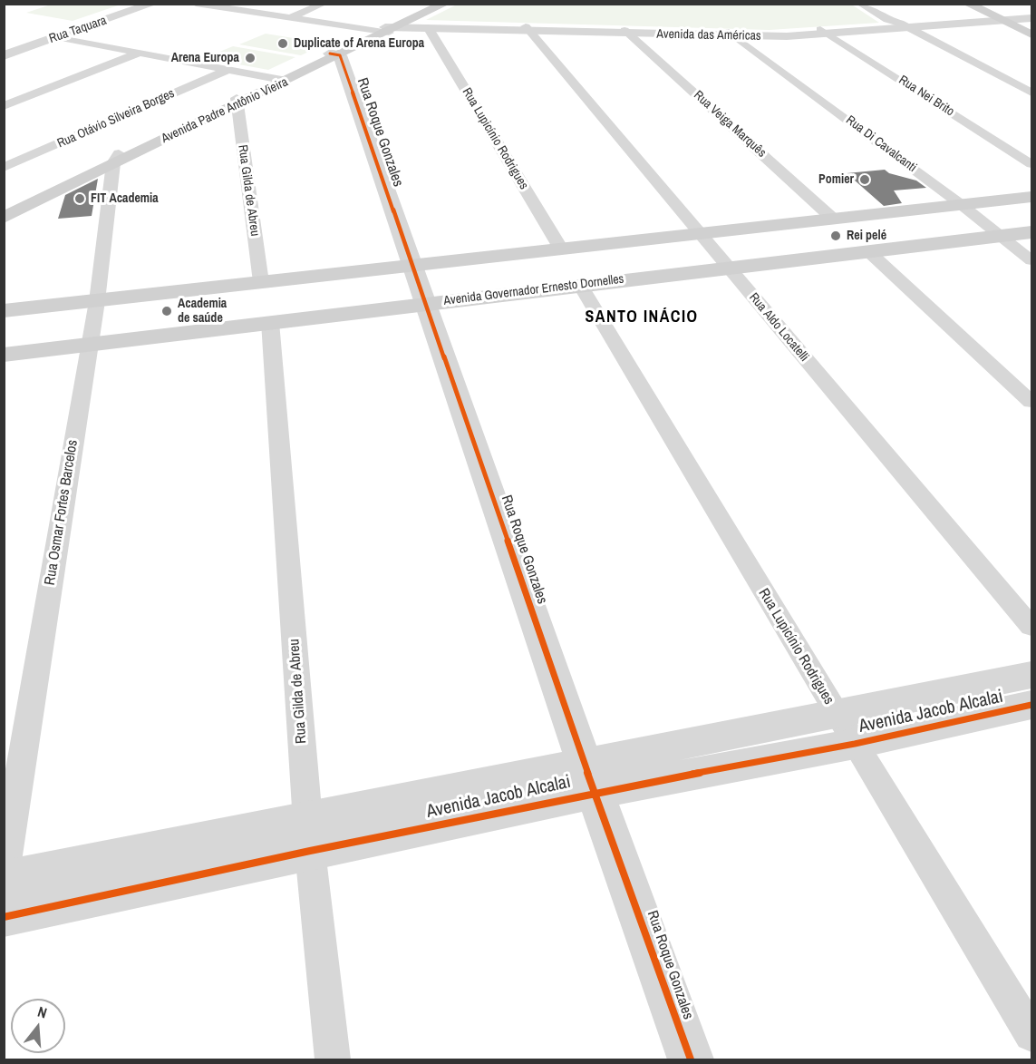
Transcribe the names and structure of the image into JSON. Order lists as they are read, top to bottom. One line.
{"streets":{"main road":["Avenida Padre Antônio Vieira","Avenida Governador Ernesto Dornelles"],"street":["Rua Taquara","Avenida das Américas","Rua Nei Brito","Rua Otávio Silveira Borges","Rua Veiga Marquês","Rua Roque Gonzales","Rua Lupicínio Rodrigues","Rua Di Cavalcanti","Rua Gilda de Abreu","Rua Aldo Locatelli","Rua Osmar Fortes Barcelos","Avenida Jacob Alcalai"]},"crossings":[["Avenida das Américas","Rua Nei Brito"],["Avenida das Américas","Avenida Padre Antônio Vieira"],["Avenida das Américas","Rua Veiga Marquês"],["Avenida das Américas","Rua Lupicínio Rodrigues"],["Avenida das Américas","Rua Di Cavalcanti"],["Avenida das Américas","Rua Aldo Locatelli"],["Avenida Padre Antônio Vieira","Rua Roque Gonzales"],["Avenida Padre Antônio Vieira","Rua Gilda de Abreu"],["Avenida Padre Antônio Vieira","Rua Osmar Fortes Barcelos"],["Rua Roque Gonzales","Avenida Governador Ernesto Dornelles"],["Rua Roque Gonzales","Avenida Jacob Alcalai"],["Rua Lupicínio Rodrigues","Avenida Governador Ernesto Dornelles"],["Rua Lupicínio Rodrigues","Avenida Jacob Alcalai"],["Rua Di Cavalcanti","Avenida Governador Ernesto Dornelles"],["Rua Gilda de Abreu","Avenida Governador Ernesto Dornelles"],["Rua Gilda de Abreu","Avenida Jacob Alcalai"],["Avenida Governador Ernesto Dornelles","Rua Aldo Locatelli"],["Avenida Governador Ernesto Dornelles","Rua Osmar Fortes Barcelos"]],"districts":["SANTO INÁCIO"],"places":["Duplicate of Arena Europa","Arena Europa","Pomier","FIT Academia","Rei pelé","Academia de saúde"],"north":"top"}
